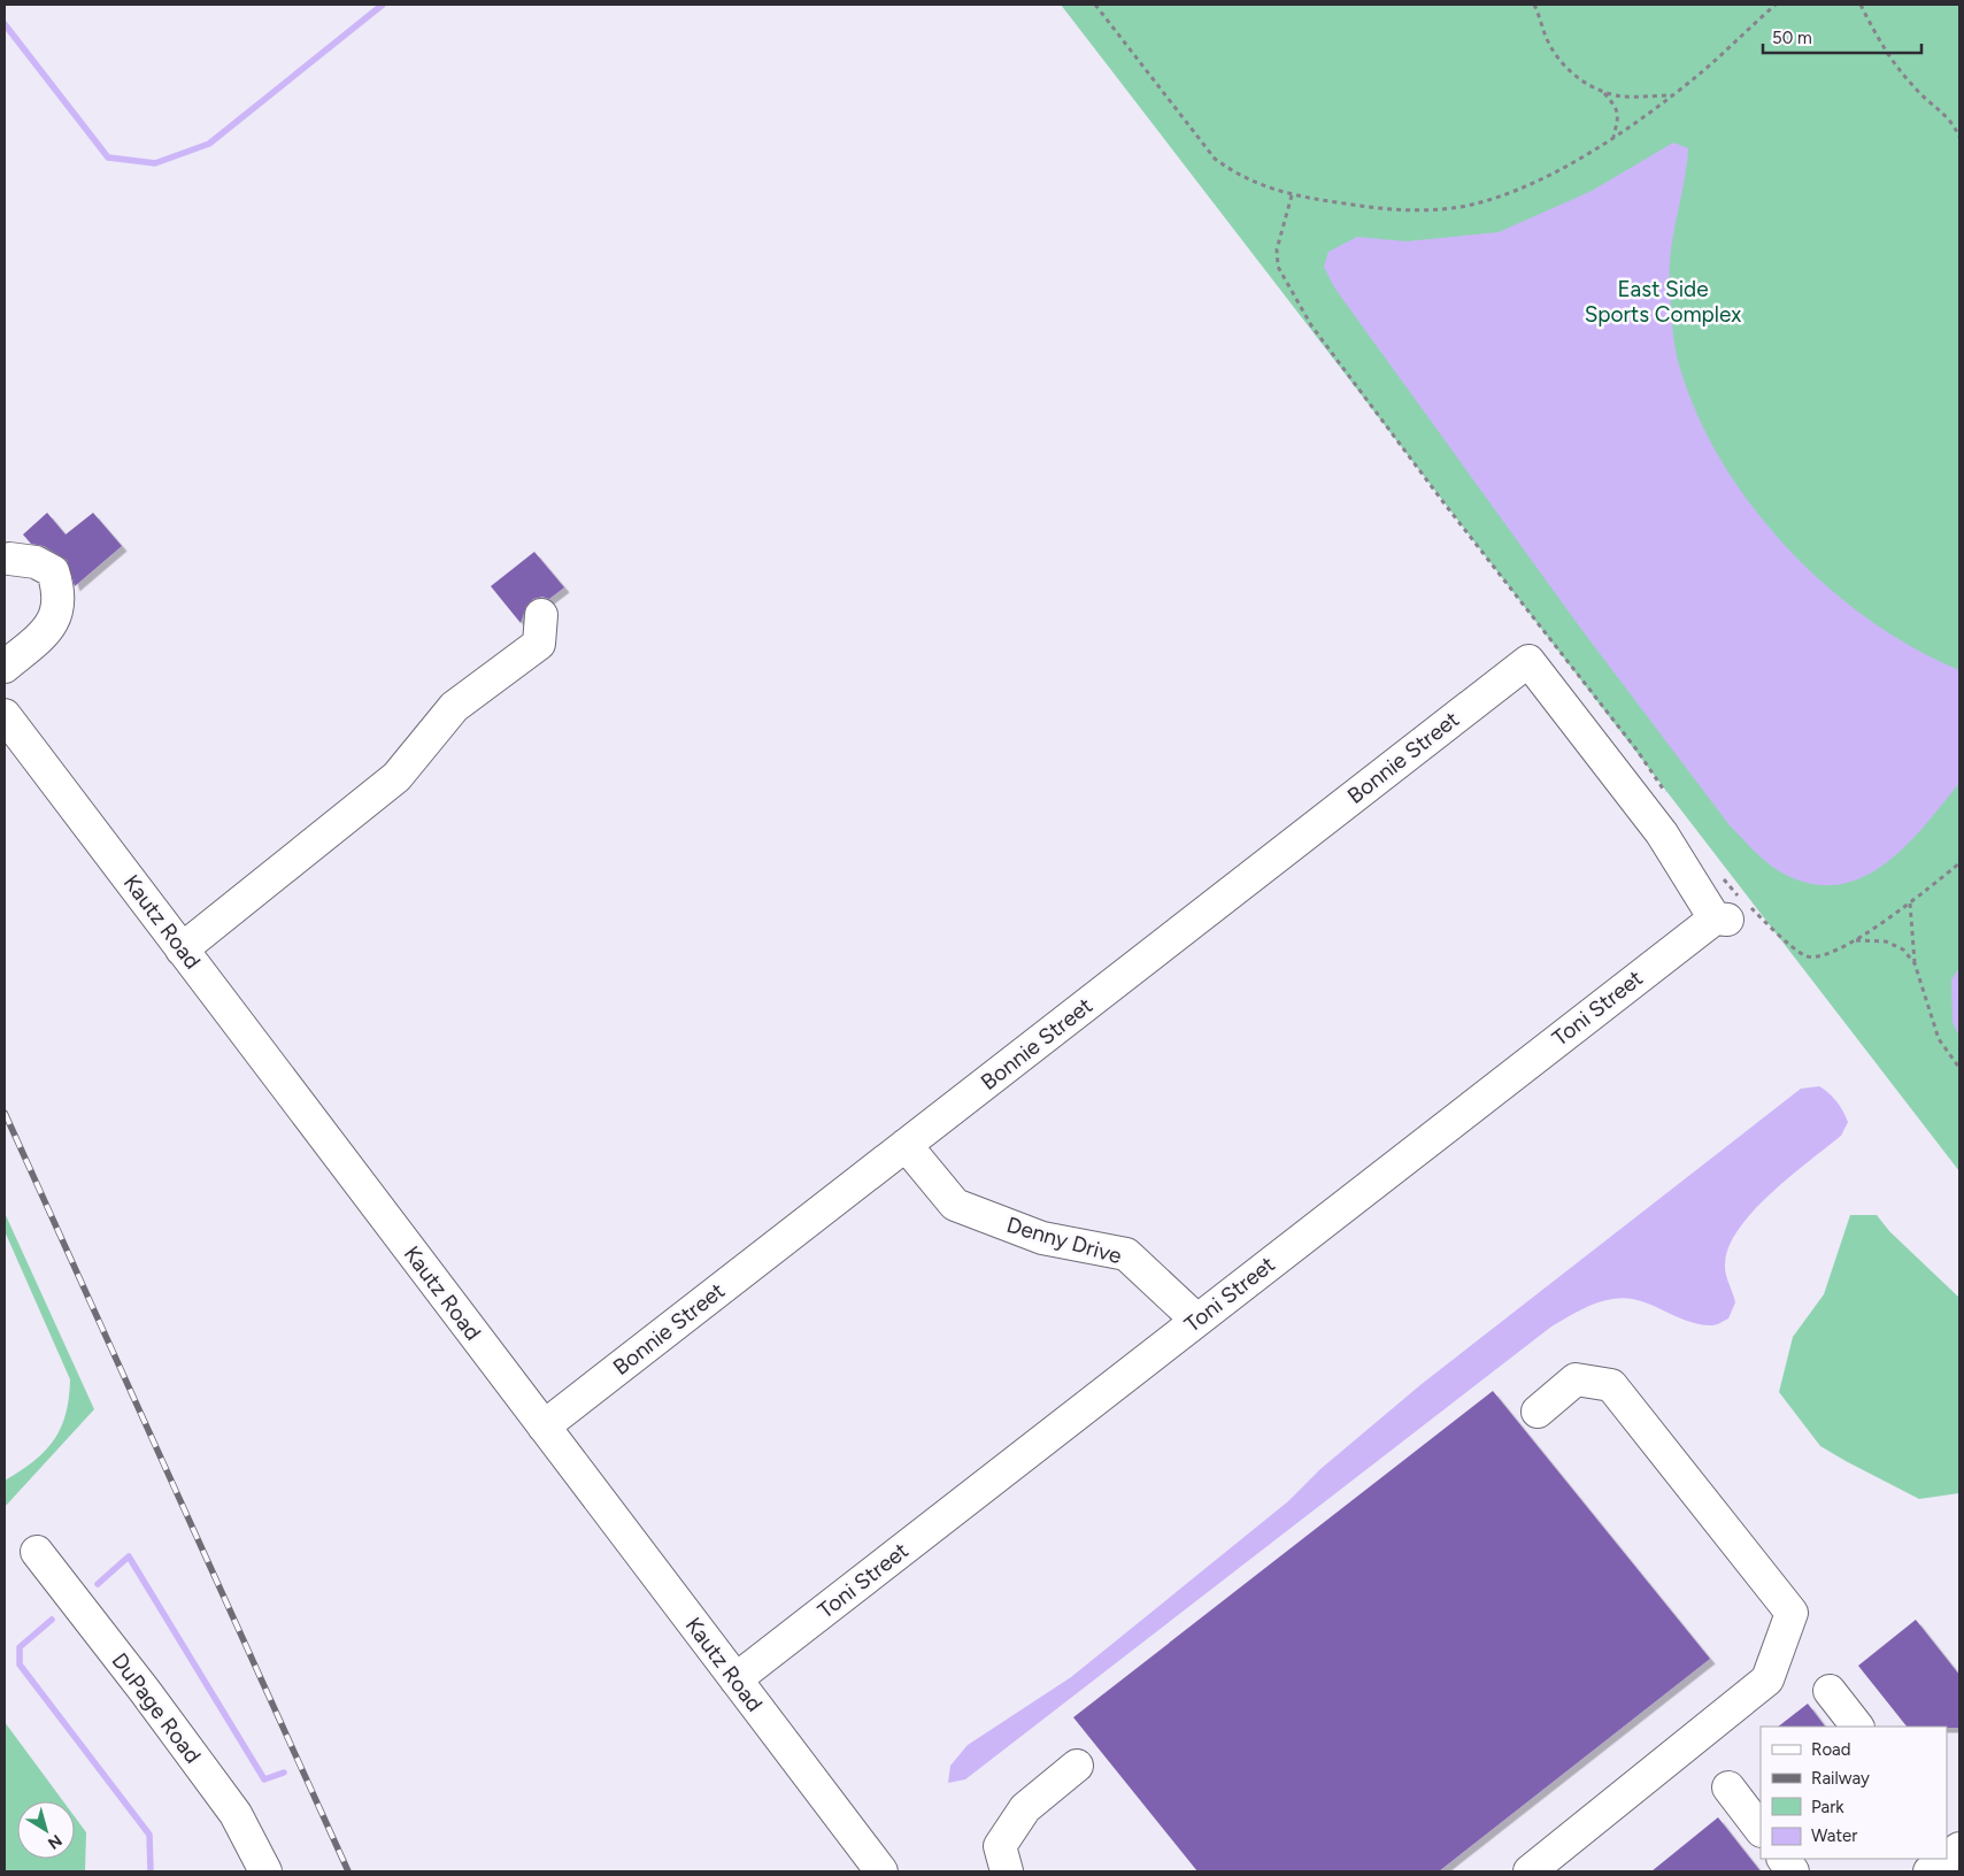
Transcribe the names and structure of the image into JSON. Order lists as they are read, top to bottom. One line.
{"streets":{"street":["Bonnie Street","Kautz Road","Toni Street","Denny Drive","DuPage Road"]},"crossings":[["Bonnie Street","Kautz Road"],["Bonnie Street","Toni Street"],["Bonnie Street","Denny Drive"],["Kautz Road","Toni Street"],["Toni Street","Denny Drive"]],"parks":["East Side Sports Complex"],"legend":["Road","Railway","Park","Water"],"scale_bar":"50 m","north":"bottom right"}
